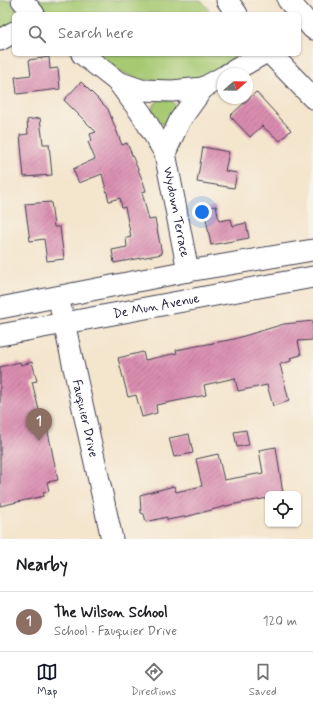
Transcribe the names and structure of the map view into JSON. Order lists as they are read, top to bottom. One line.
{"streets":{"street":["Wydown Terrace","De Mun Avenue","Fauquier Drive"]},"crossings":[["De Mun Avenue","Fauquier Drive"]],"north":"right","page":{"search":"Search here","pins":"1","heading":"Nearby","list":[{"mark":"1","name":"The Wilson School","note":"School · Fauquier Drive","value":"120 m"}],"nav":["Map","Directions","Saved"]}}
